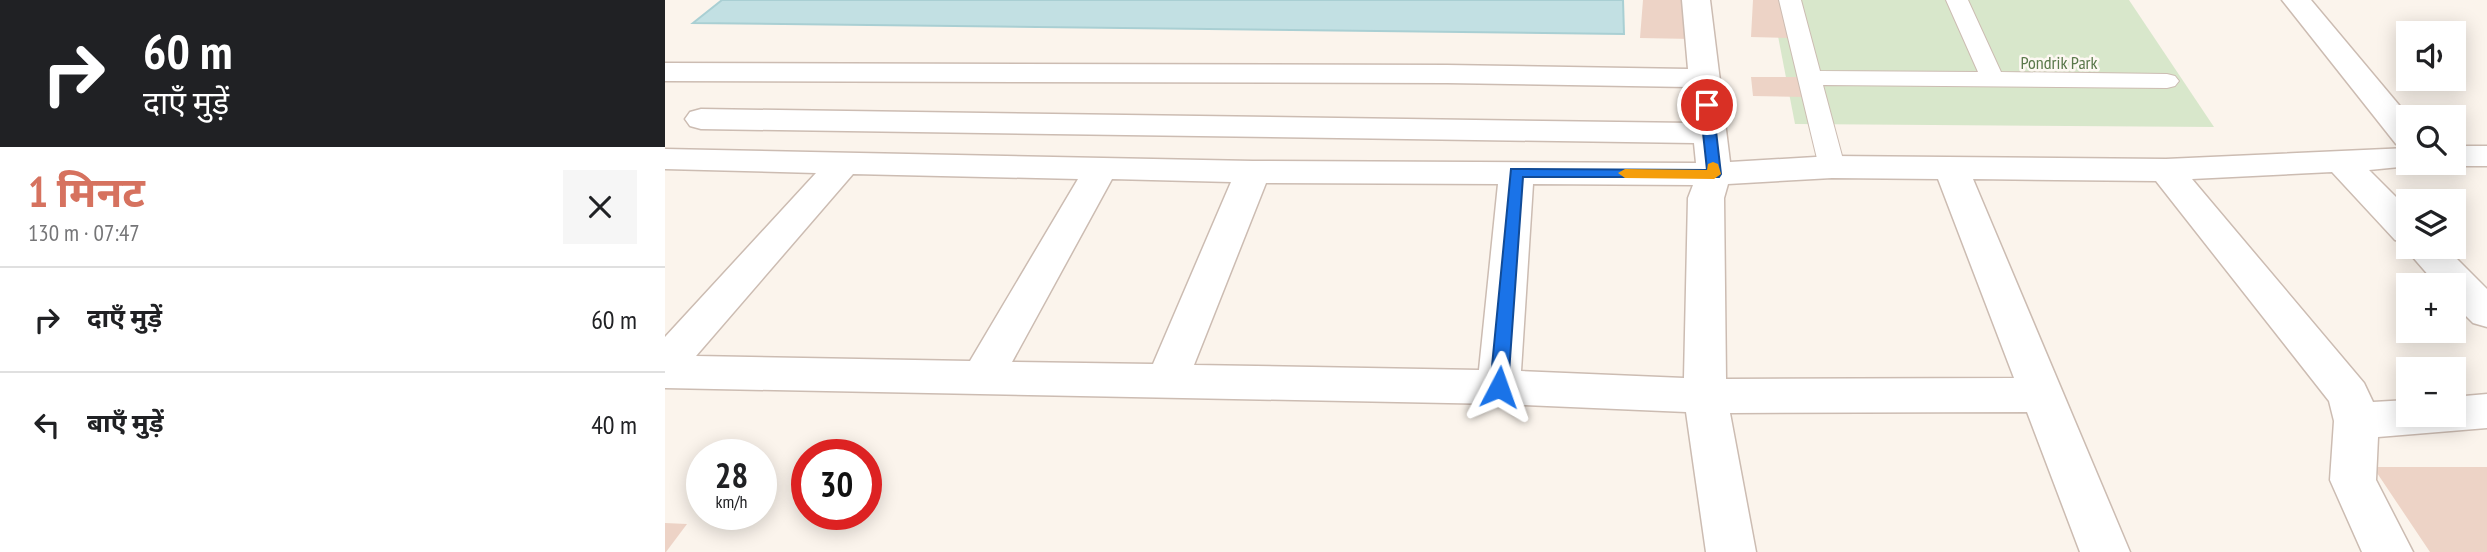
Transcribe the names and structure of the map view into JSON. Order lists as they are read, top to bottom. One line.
{"parks":["Pondrik Park"],"page":{"turn":["60 m","दाएँ मुड़ें"],"map_buttons":["+","−"],"heading":["1 मिनट","130 m · 07:47"],"list":[{"name":"दाएँ मुड़ें","value":"60 m"},{"name":"बाएँ मुड़ें","value":"40 m"}],"speed":"28 km/h","limit":"30"}}
